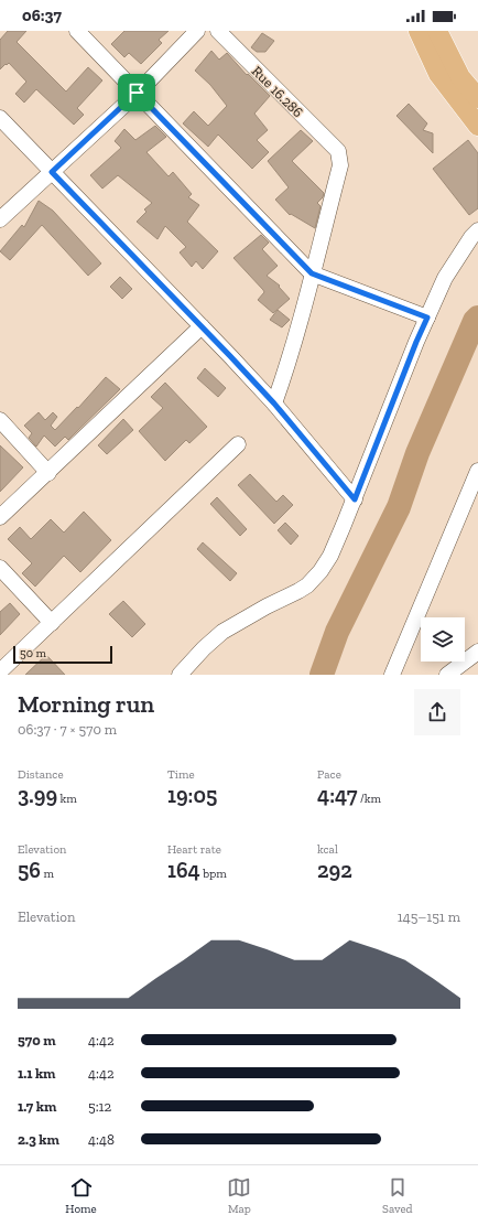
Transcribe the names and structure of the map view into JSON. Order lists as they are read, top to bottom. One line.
{"streets":{"street":["Rue 16.286"]},"scale_bar":"50 m","page":{"status":"06:37","scale":"50 m","heading":["Morning run","06:37 · 7 × 570 m"],"stats":[["Distance","3.99 km"],["Time","19:05"],["Pace","4:47 /km"],["Elevation","56 m"],["Heart rate","164 bpm"],["kcal","292"]],"chart":["Elevation","145–151 m"],"list":[{"name":"570 m","note":"4:42"},{"name":"1.1 km","note":"4:42"},{"name":"1.7 km","note":"5:12"},{"name":"2.3 km","note":"4:48"}],"tabs":["Home","Map","Saved"]}}
